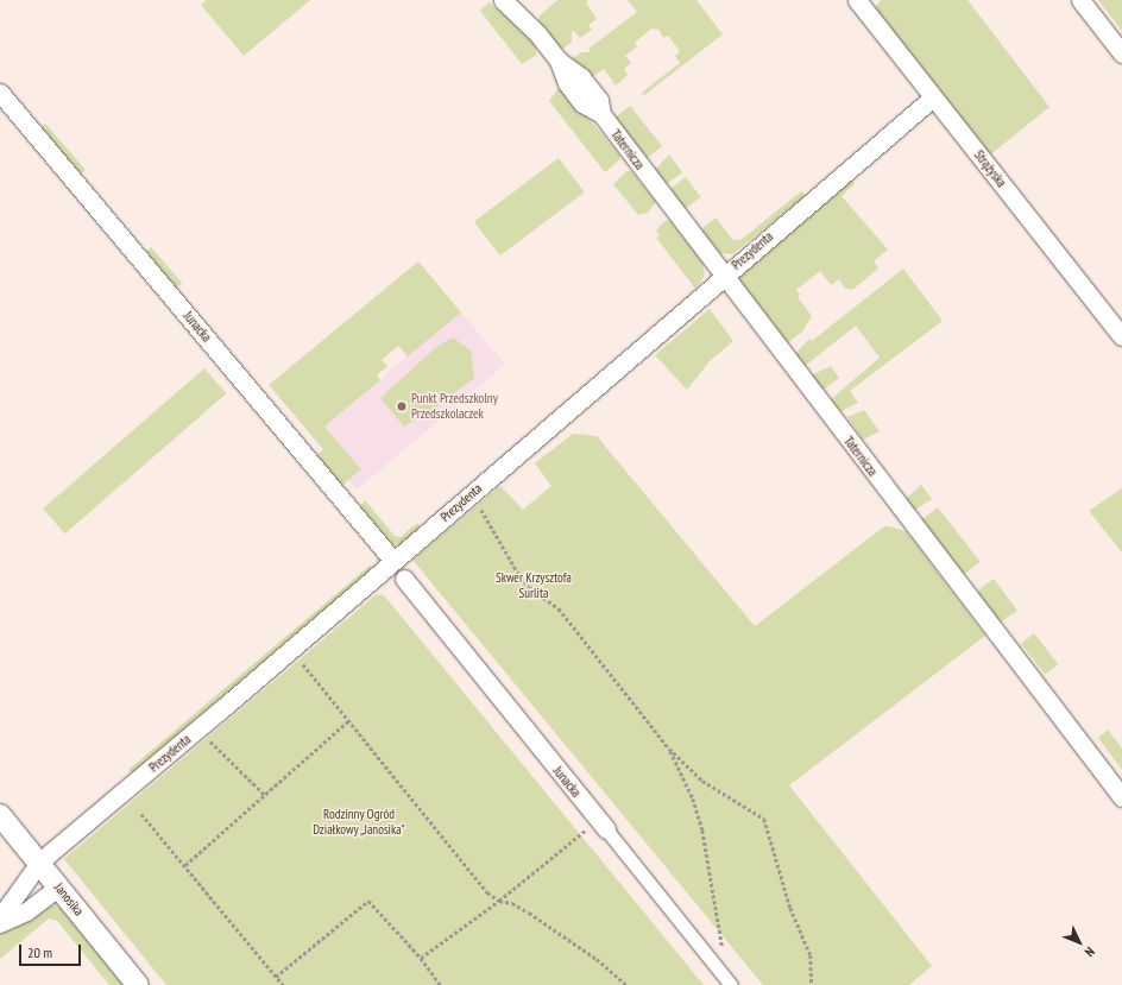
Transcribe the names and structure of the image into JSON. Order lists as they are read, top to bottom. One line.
{"streets":{"street":["Taternicza","Strążyska","Prezydenta","Junacka","Janosika"]},"crossings":[["Taternicza","Prezydenta"],["Strążyska","Prezydenta"],["Prezydenta","Junacka"],["Prezydenta","Janosika"]],"parks":["Skwer Krzysztofa Surlita","Rodzinny Ogród Działkowy „Janosika”"],"places":["Punkt Przedszkolny Przedszkolaczek"],"scale_bar":"20 m","north":"bottom right"}
